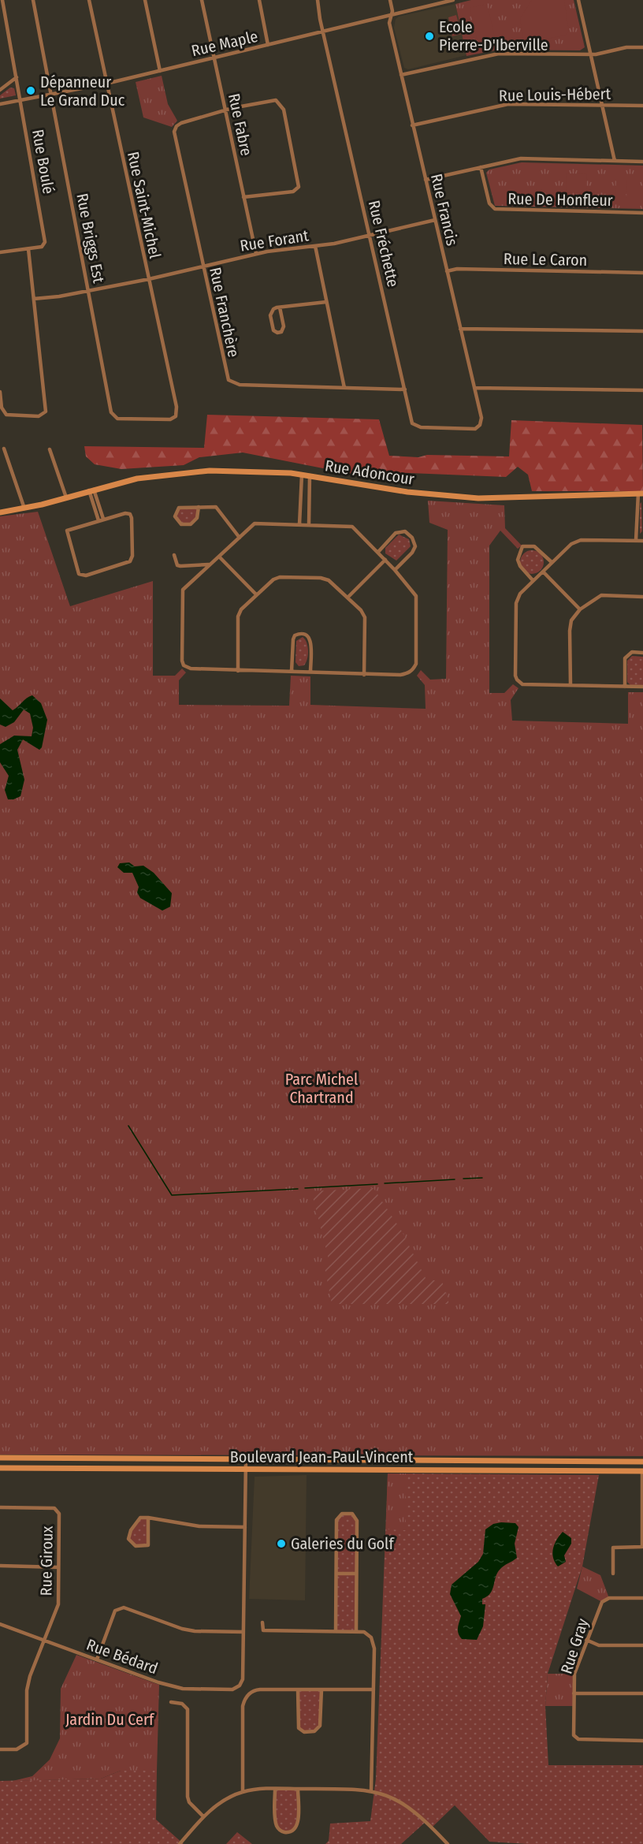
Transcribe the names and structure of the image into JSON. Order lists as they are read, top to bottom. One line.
{"streets":{"street":["Rue Maple","Rue Louis-Hébert","Rue Fabre","Rue Boulé","Rue De Honfleur","Rue Saint-Michel","Rue Francis","Rue Briggs Est","Rue Forant","Rue Fréchette","Rue Le Caron","Rue Franchère","Rue Adoncour","Boulevard Jean-Paul-Vincent","Rue Giroux","Rue Gray","Rue Bédard"]},"crossings":[["Rue Maple","Rue Fabre"],["Rue Maple","Rue Boulé"],["Rue Maple","Rue Saint-Michel"],["Rue Maple","Rue Francis"],["Rue Maple","Rue Briggs Est"],["Rue Maple","Rue Fréchette"],["Rue Louis-Hébert","Rue Francis"],["Rue Fabre","Rue Forant"],["Rue Fabre","Rue Franchère"],["Rue Saint-Michel","Rue Briggs Est"],["Rue Saint-Michel","Rue Forant"],["Rue Francis","Rue Forant"],["Rue Francis","Rue Fréchette"],["Rue Francis","Rue Le Caron"],["Rue Briggs Est","Rue Forant"],["Rue Forant","Rue Fréchette"],["Rue Forant","Rue Franchère"],["Rue Fréchette","Rue Franchère"],["Rue Giroux","Rue Bédard"]],"parks":["Parc Michel Chartrand","Jardin Du Cerf"],"places":["Ecole Pierre-D'Iberville","Dépanneur Le Grand Duc","Galeries du Golf"]}
